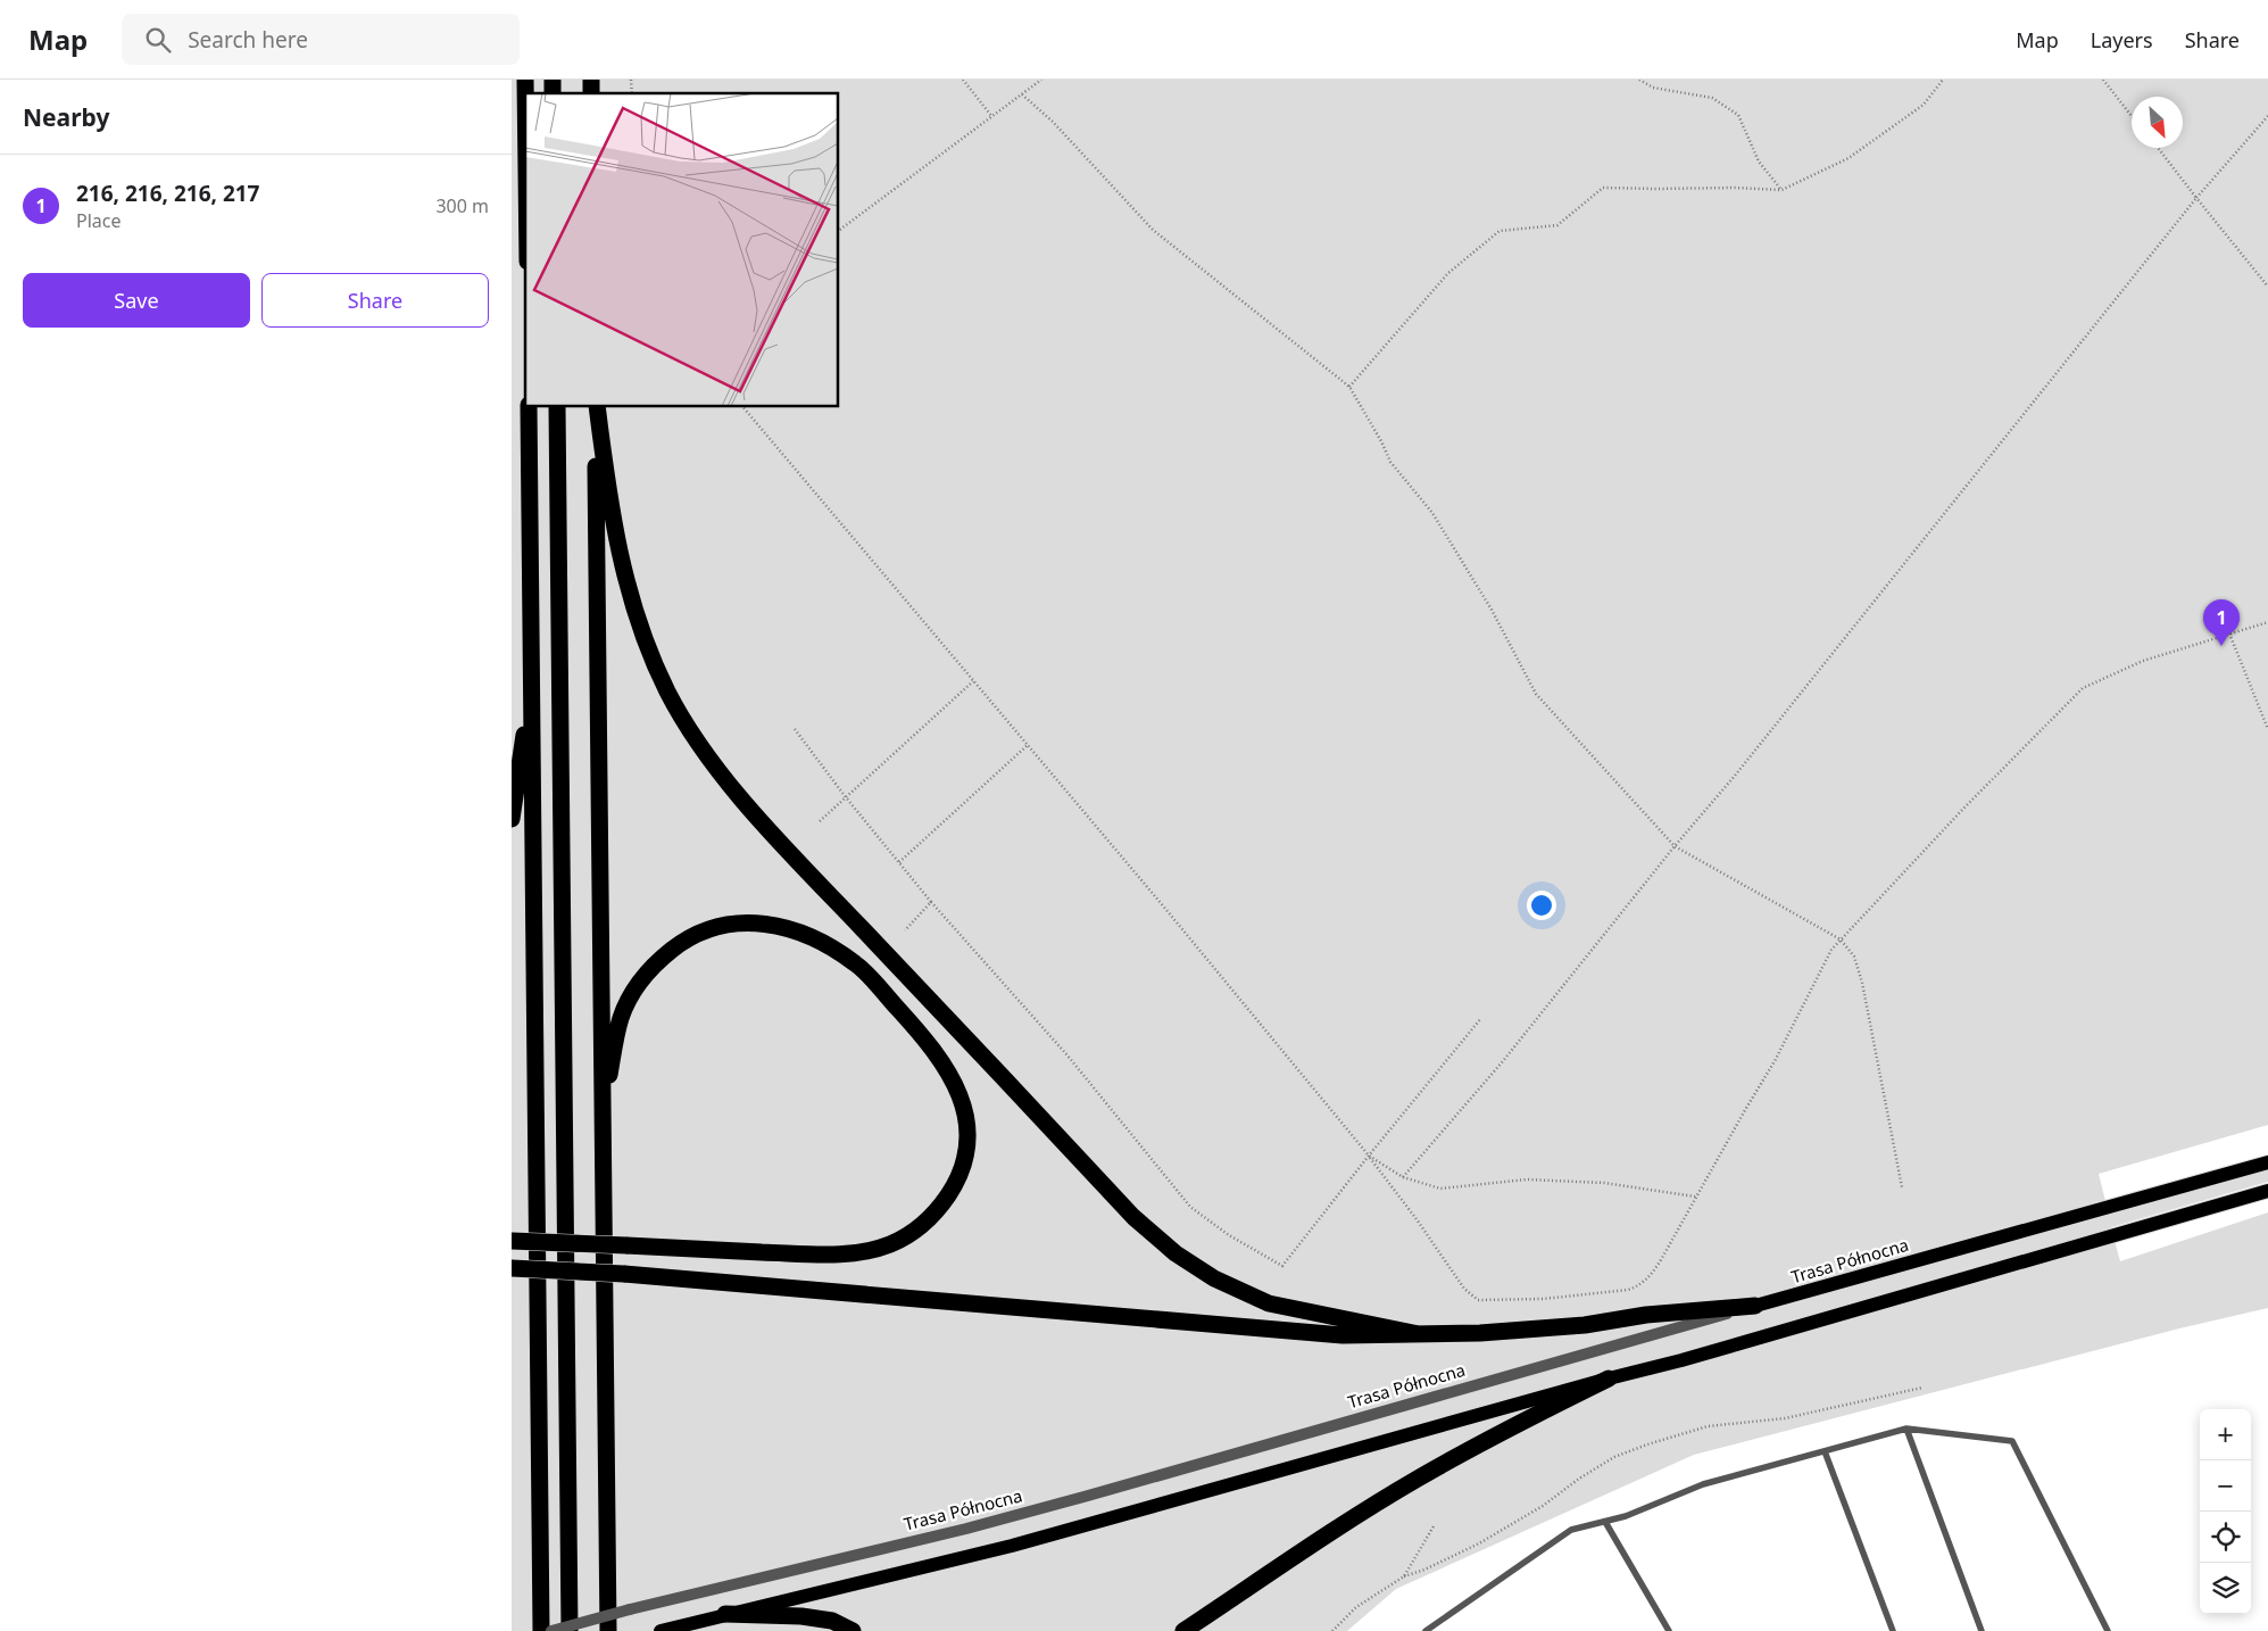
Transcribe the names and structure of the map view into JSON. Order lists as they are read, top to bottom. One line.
{"streets":{"main road":["Trasa Północna"]},"north":"bottom right","page":{"header":"Map","search":"Search here","nav":["Map","Layers","Share"],"heading":"Nearby","list":[{"mark":"1","name":"216, 216, 216, 217","note":"Place","value":"300 m"}],"buttons":["Save","Share"],"pins":"1","map_buttons":["+","−"]}}
